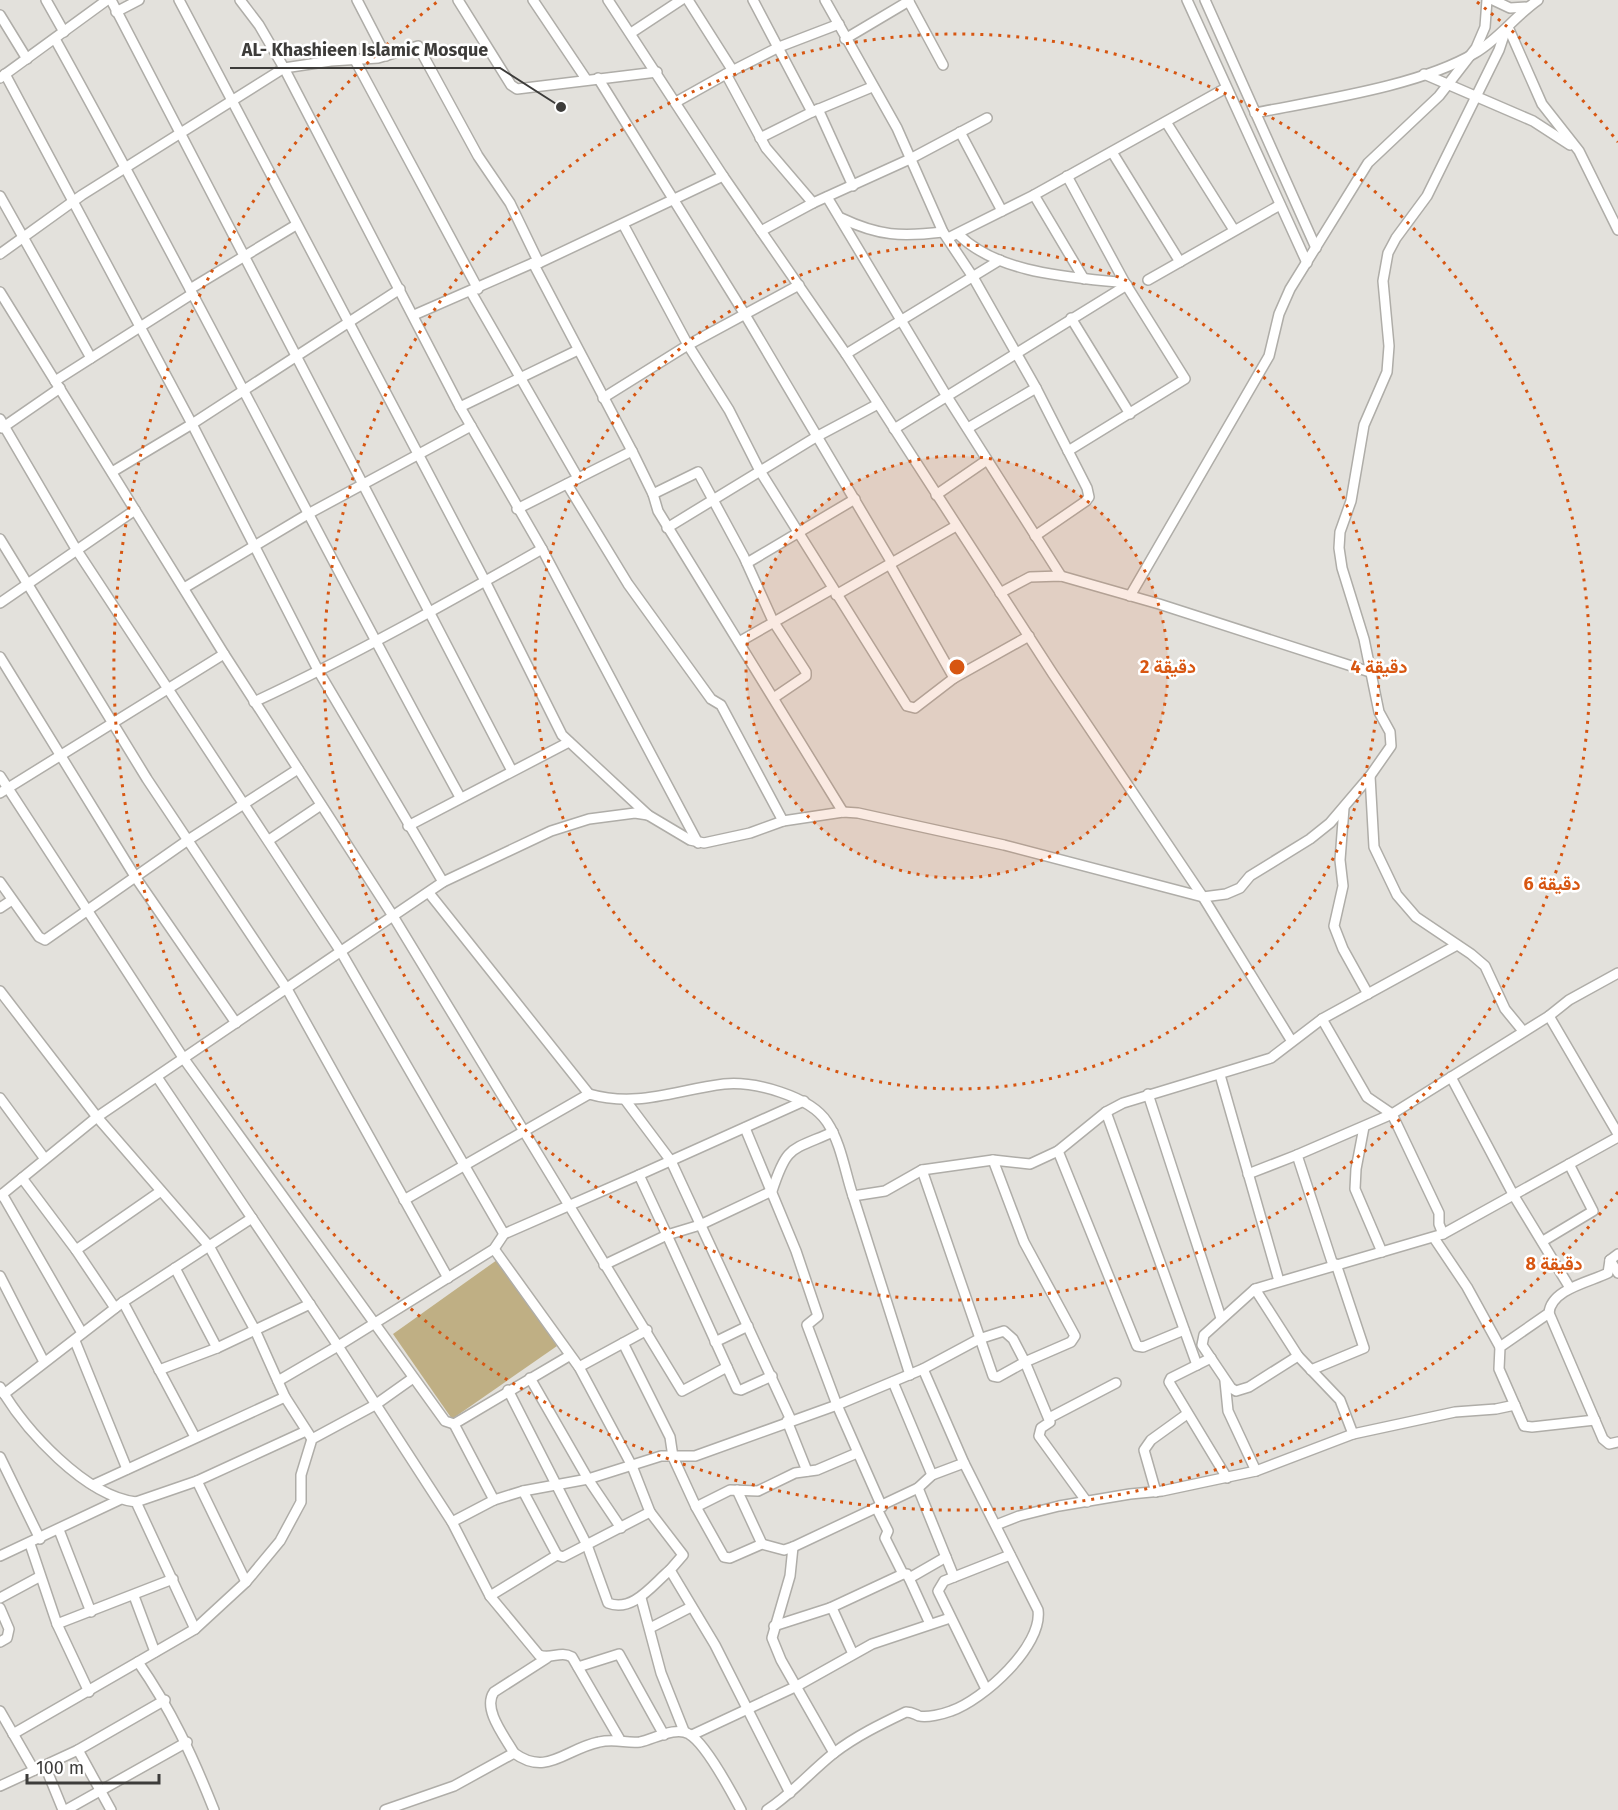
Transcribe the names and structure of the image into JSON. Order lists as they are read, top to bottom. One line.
{"places":["AL- Khashieen Islamic Mosque"],"scale_bar":"100 m","rings":["2 دقيقة","4 دقيقة","6 دقيقة","8 دقيقة"]}
